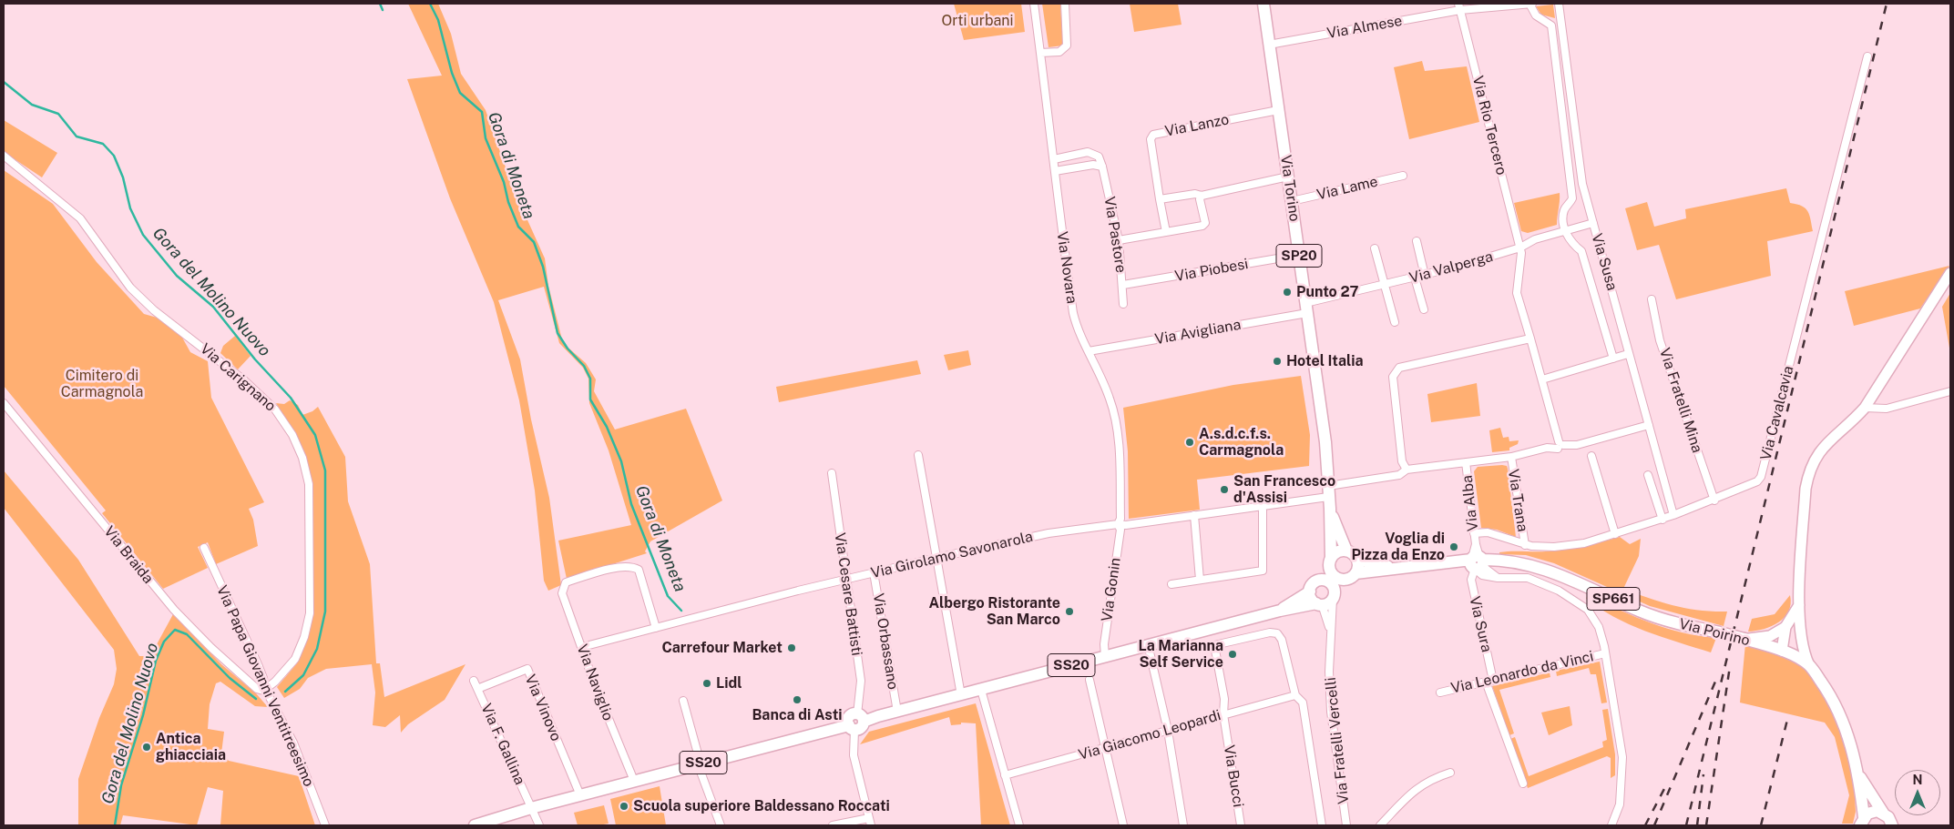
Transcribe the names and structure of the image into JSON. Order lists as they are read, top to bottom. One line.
{"streets":{"main road":["Via Torino","SP20","SP661","Via Poirino","SS20"],"street":["Via Almese","Via Lanzo","Via Rio Tercero","Via Lame","Via Pastore","Via Susa","Via Novara","Via Valperga","Via Piobesi","Via Avigliana","Via Carignano","Via Fratelli Mina","Via Cavalcavia","Via Trana","Via Alba","Via Braida","Via Girolamo Savonarola","Via Gonin","Via Cesare Battisti","Via Sura","Via Orbassano","Via Leonardo da Vinci","Via Naviglio","Via Papa Giovanni Ventitreesimo","Via Vinovo","Via Giacomo Leopardi","Via Fratelli Vercelli","Via F. Gallina","Via Bucci"]},"crossings":[["Via Almese","Via Rio Tercero"],["Via Almese","Via Torino"],["Via Lanzo","Via Torino"],["Via Rio Tercero","Via Valperga"],["Via Rio Tercero","Via Girolamo Savonarola"],["Via Torino","Via Lame"],["Via Torino","Via Valperga"],["Via Torino","Via Piobesi"],["Via Torino","Via Avigliana"],["Via Torino","Via Girolamo Savonarola"],["Via Torino","Via Poirino"],["Via Pastore","Via Piobesi"],["Via Susa","Via Valperga"],["Via Susa","Via Cavalcavia"],["Via Susa","Via Girolamo Savonarola"],["Via Novara","Via Avigliana"],["Via Novara","Via Girolamo Savonarola"],["Via Novara","Via Gonin"],["Via Valperga","Via Avigliana"],["Via Carignano","Via Braida"],["Via Carignano","Via Papa Giovanni Ventitreesimo"],["Via Fratelli Mina","Via Cavalcavia"],["Via Cavalcavia","Via Trana"],["Via Cavalcavia","Via Alba"],["Via Trana","Via Girolamo Savonarola"],["Via Alba","Via Girolamo Savonarola"],["Via Alba","Via Sura"],["Via Alba","Via Poirino"],["Via Braida","Via Papa Giovanni Ventitreesimo"],["Via Girolamo Savonarola","Via Gonin"],["Via Girolamo Savonarola","Via Cesare Battisti"],["Via Girolamo Savonarola","Via Orbassano"],["Via Girolamo Savonarola","Via Naviglio"],["Via Gonin","SS20"],["Via Cesare Battisti","SS20"],["Via Sura","Via Poirino"],["Via Sura","Via Leonardo da Vinci"],["Via Orbassano","SS20"],["SS20","Via Naviglio"],["SS20","Via Vinovo"],["SS20","Via Fratelli Vercelli"],["SS20","Via F. Gallina"],["Via Vinovo","Via F. Gallina"],["Via Giacomo Leopardi","Via Bucci"]],"water":["Gora di Moneta","Gora del Molino Nuovo"],"parks":["Orti urbani","Cimitero di Carmagnola"],"places":["Punto 27","Hotel Italia","A.s.d.c.f.s. Carmagnola","San Francesco d'Assisi","Voglia di Pizza da Enzo","Albergo Ristorante San Marco","Carrefour Market","La Marianna Self Service","Lidl","Banca di Asti","Antica ghiacciaia","Scuola superiore Baldessano Roccati"],"north":"top"}
